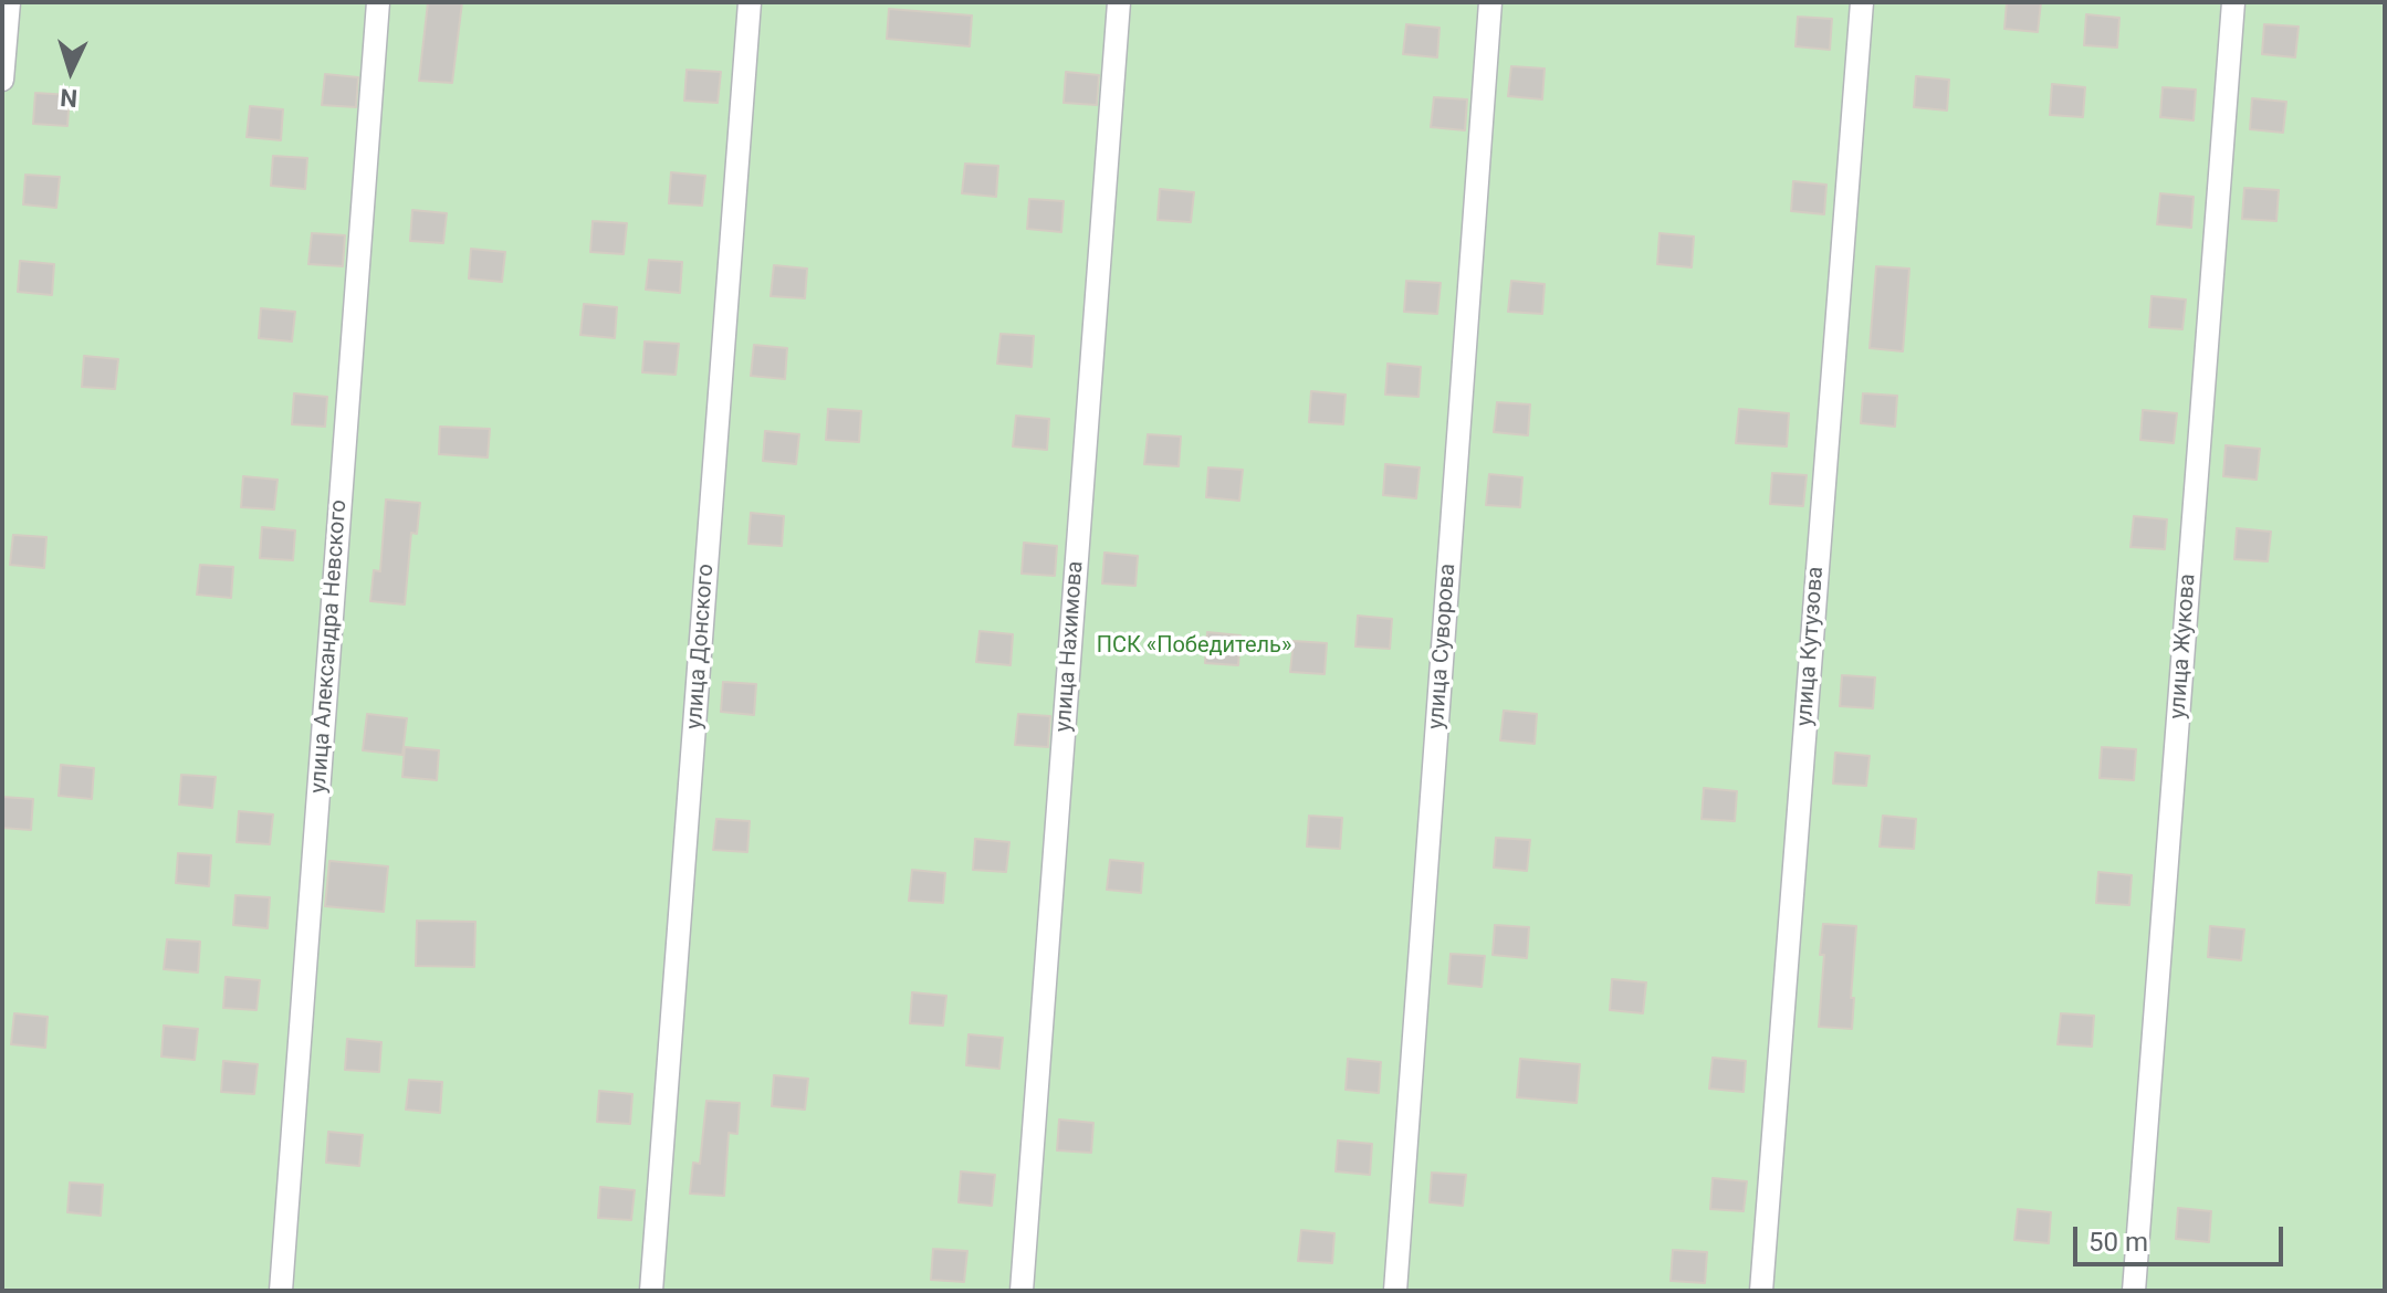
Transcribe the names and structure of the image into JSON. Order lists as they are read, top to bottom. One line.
{"streets":{"street":["улица Александра Невского","улица Донского","улица Нахимова","улица Суворова","улица Кутузова","улица Жукова"]},"parks":["ПСК «Победитель»"],"scale_bar":"50 m","north":"bottom"}
